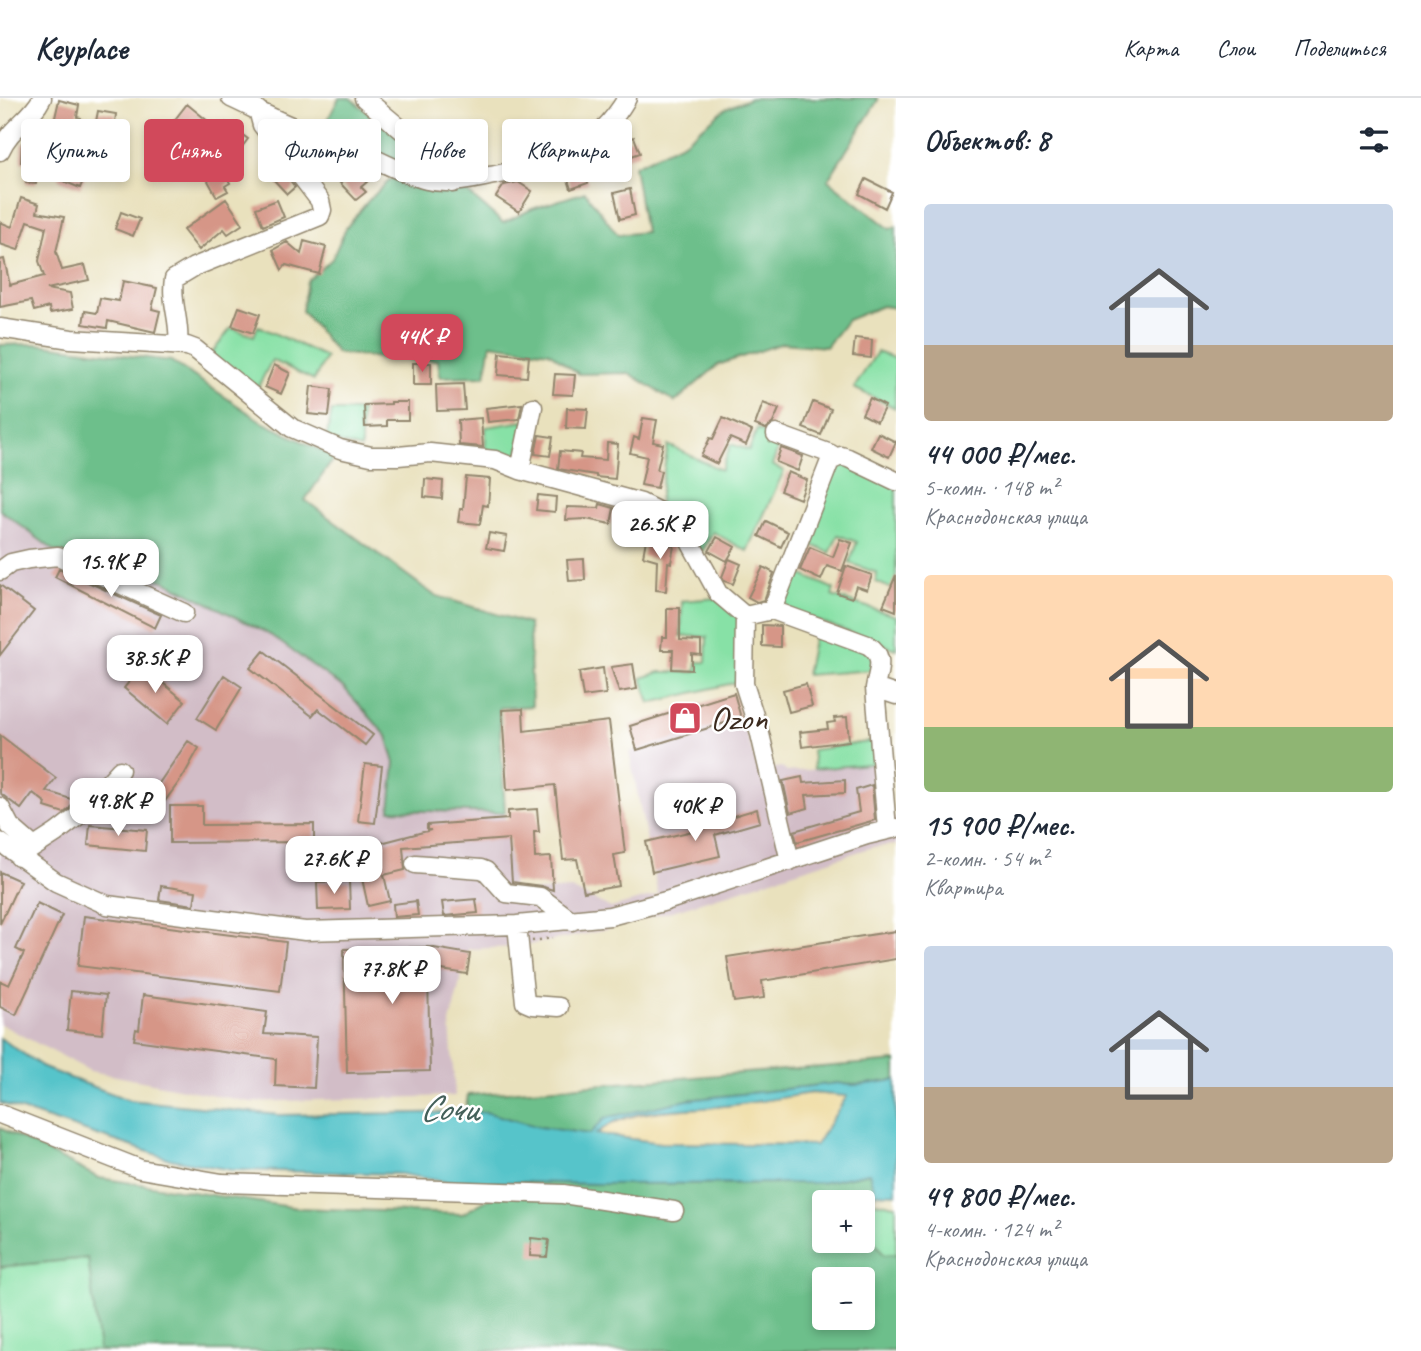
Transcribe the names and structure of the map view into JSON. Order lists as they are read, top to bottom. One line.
{"water":["Сочи"],"places":{"shop":["Ozon"]},"page":{"header":"Keyplace","nav":["Карта","Слои","Поделиться"],"heading":"Объектов: 8","chip":["Купить","Снять","Фильтры","Новое","Квартира"],"list":[{"name":"44 000 ₽/мес.","note":"5-комн. · 148 m² · Краснодонская улица"},{"name":"15 900 ₽/мес.","note":"2-комн. · 54 m² · Квартира"},{"name":"49 800 ₽/мес.","note":"4-комн. · 124 m² · Краснодонская улица"}],"price":["44K ₽","26.5K ₽","15.9K ₽","38.5K ₽","49.8K ₽","40K ₽","27.6K ₽","77.8K ₽"],"map_buttons":["+","−"]}}
